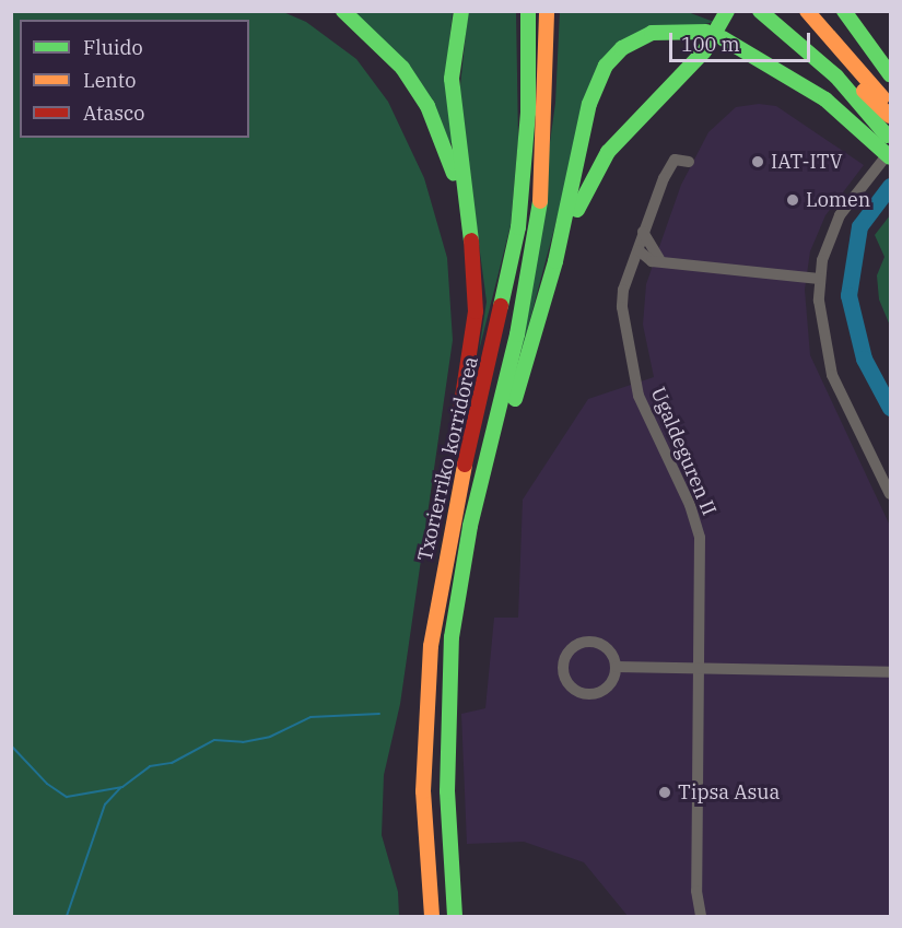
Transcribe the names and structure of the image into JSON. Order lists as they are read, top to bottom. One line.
{"streets":{"highway":["Txorierriko korridorea"],"street":["Ugaldeguren II"]},"places":["IAT-ITV","Lomen","Tipsa Asua"],"legend":["Fluido","Lento","Atasco"],"scale_bar":"100 m"}
